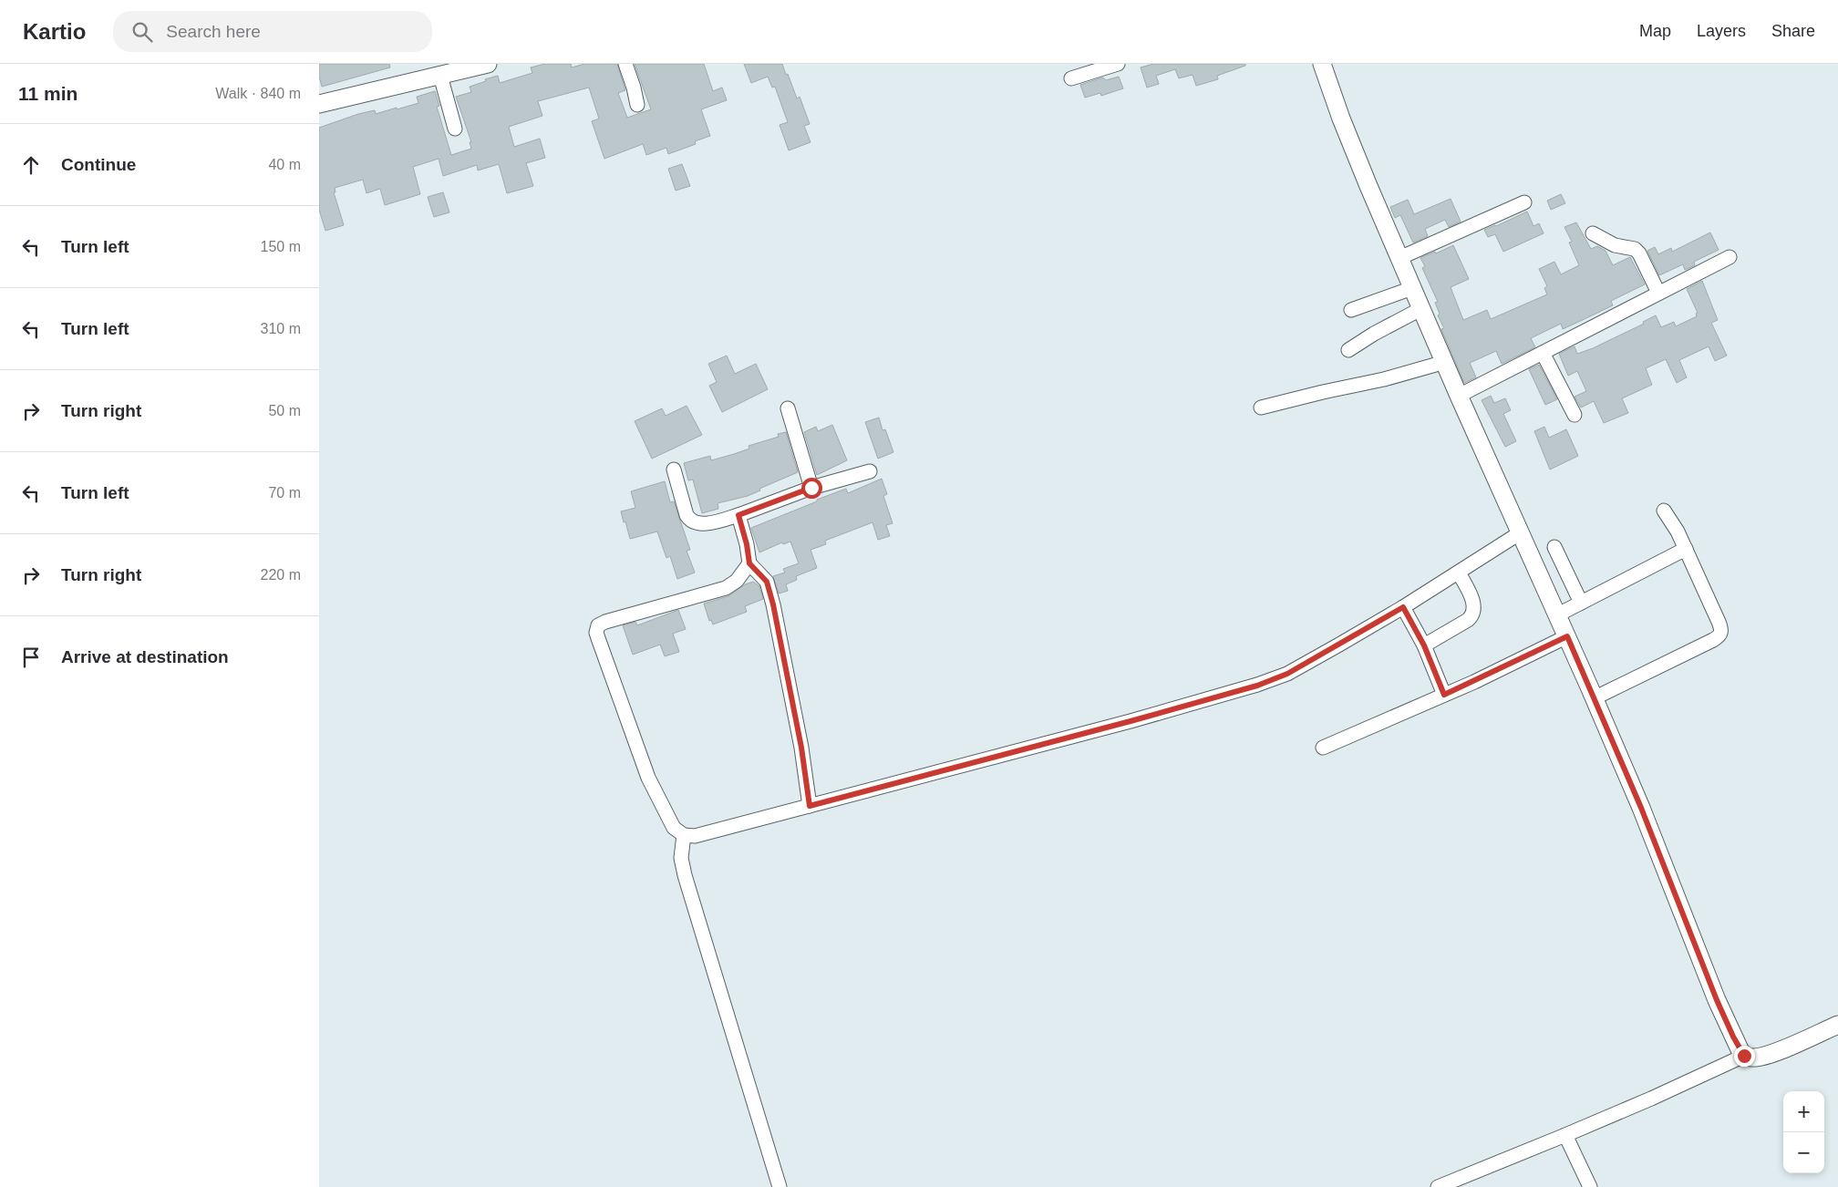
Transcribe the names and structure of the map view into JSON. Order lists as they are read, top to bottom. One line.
{"page":{"header":"Kartio","search":"Search here","nav":["Map","Layers","Share"],"heading":["11 min","Walk · 840 m"],"list":[["Continue","40 m"],["Turn left","150 m"],["Turn left","310 m"],["Turn right","50 m"],["Turn left","70 m"],["Turn right","220 m"],"Arrive at destination"],"map_buttons":["+","−"]}}
